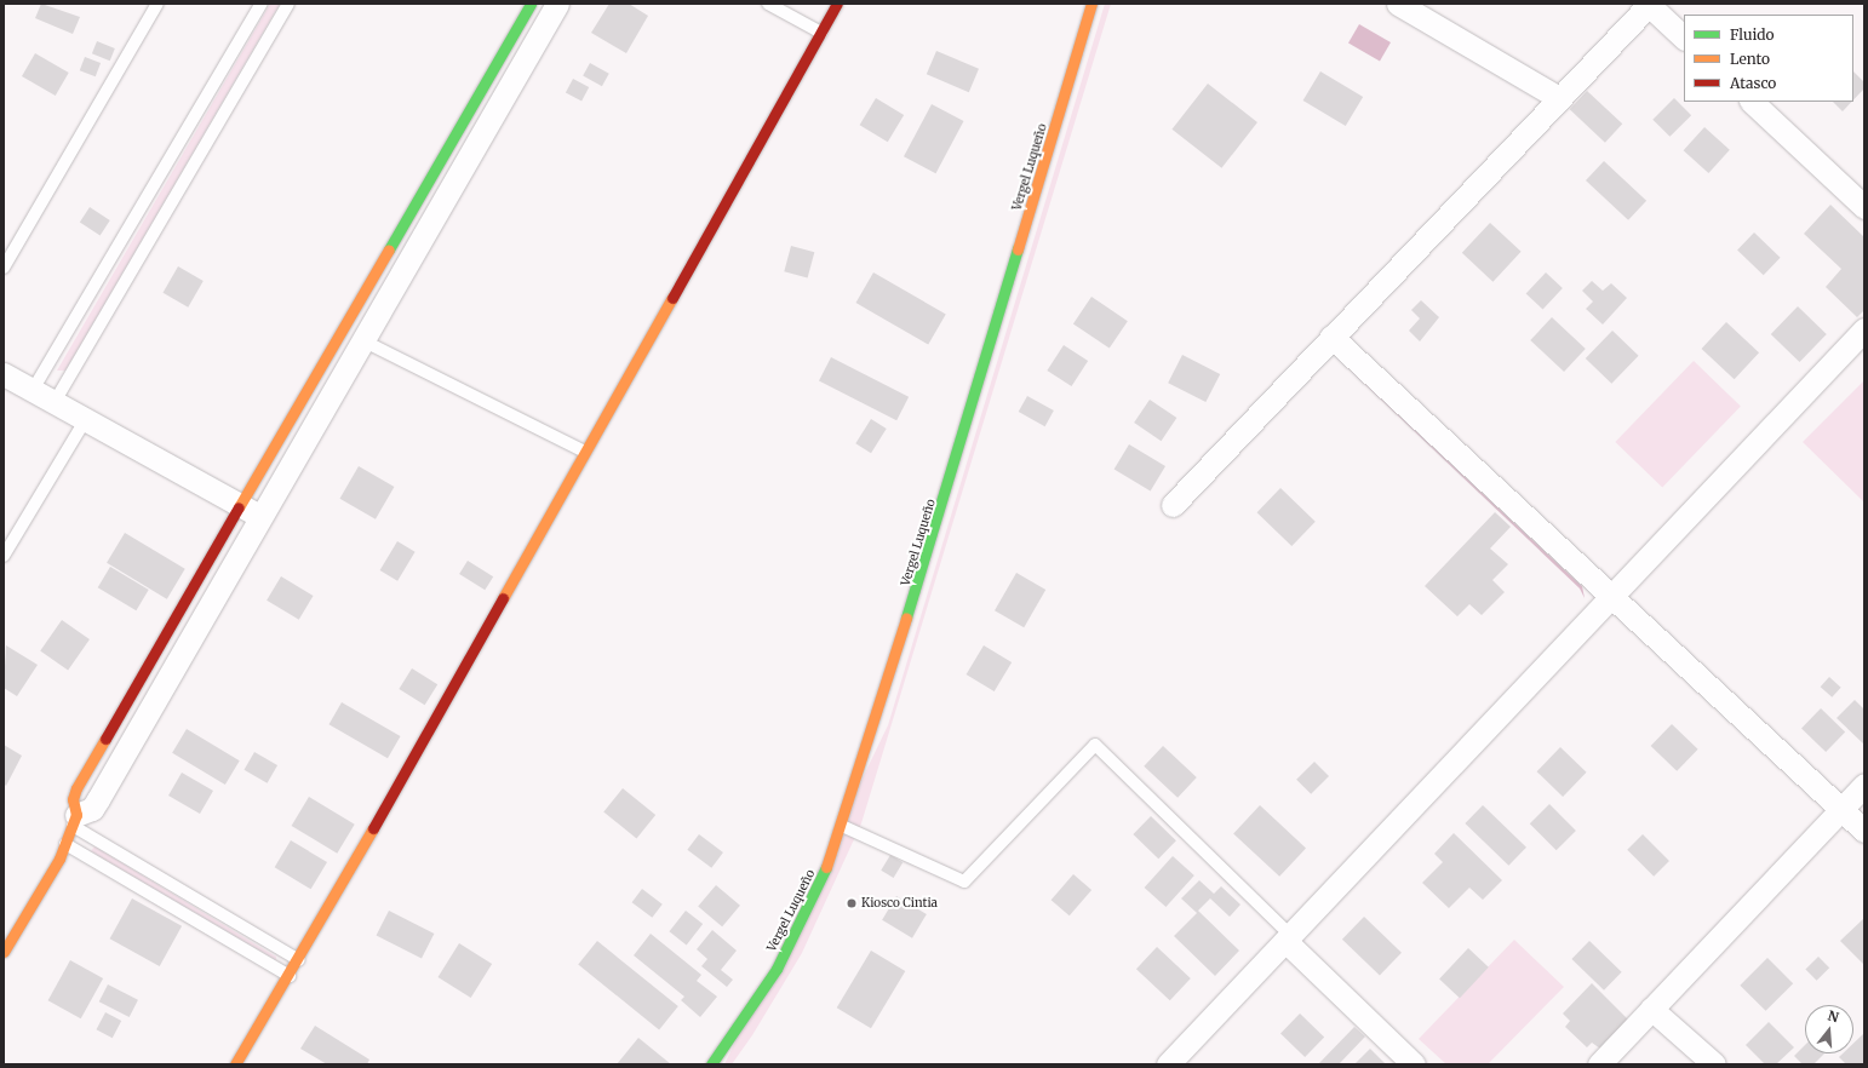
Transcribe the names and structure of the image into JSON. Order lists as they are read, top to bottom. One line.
{"streets":{"street":["Vergel Luqueño"]},"places":["Kiosco Cintia"],"legend":["Fluido","Lento","Atasco"],"north":"top"}
